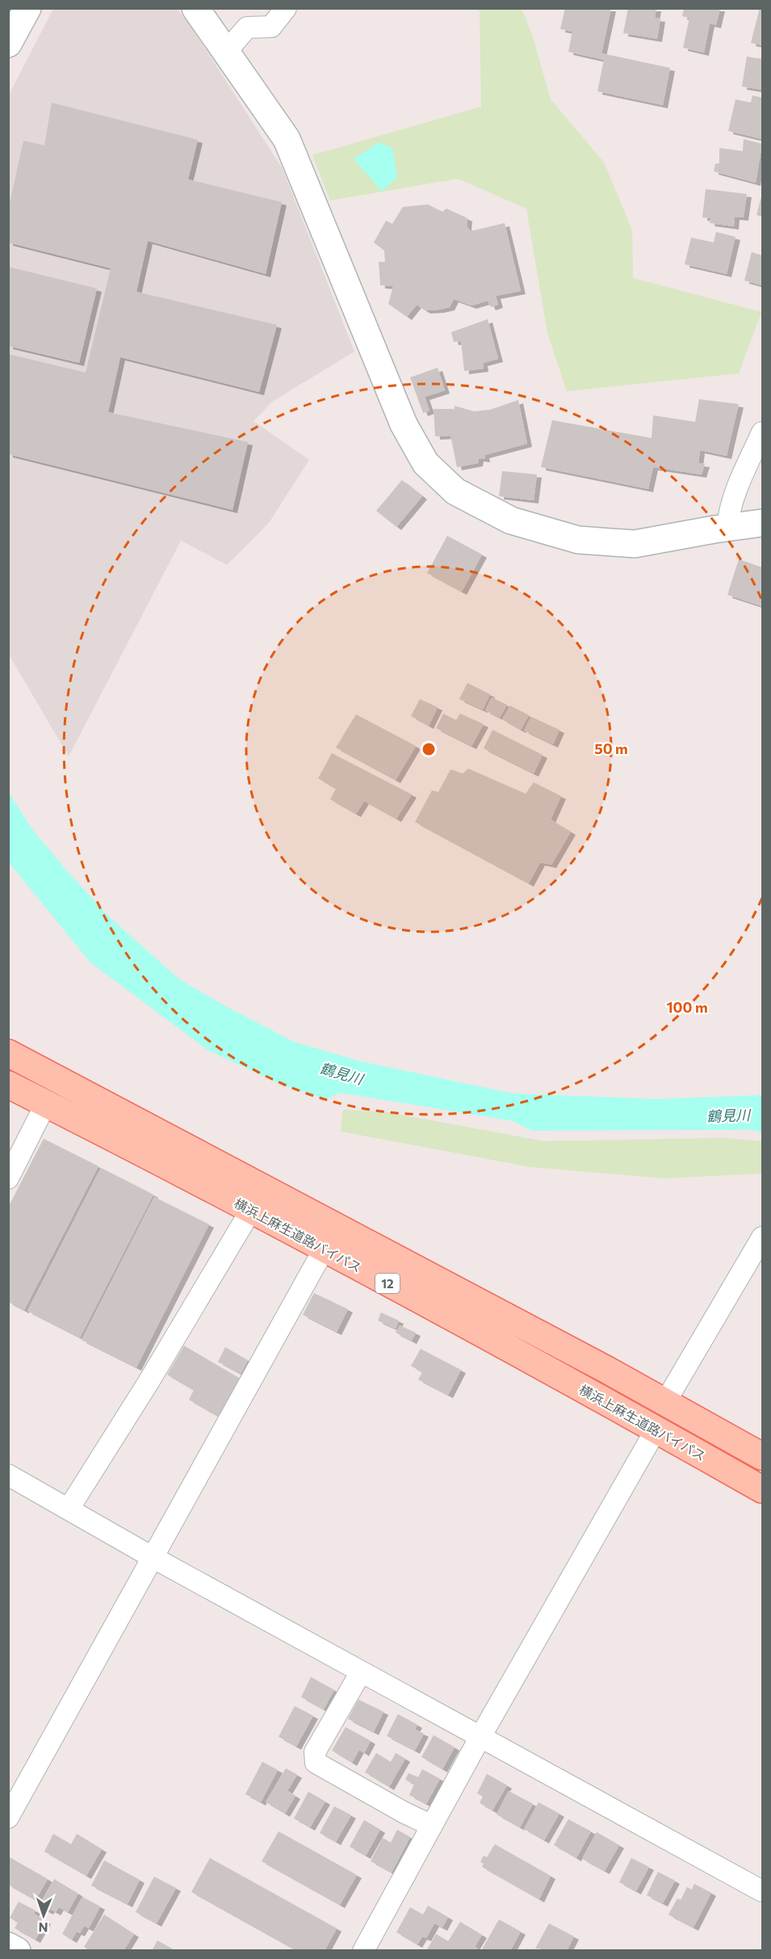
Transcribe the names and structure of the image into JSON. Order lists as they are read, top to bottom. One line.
{"streets":{"main road":["横浜上麻生道路バイパス","12"]},"water":["鶴見川"],"north":"bottom","rings":["50 m","100 m"]}
